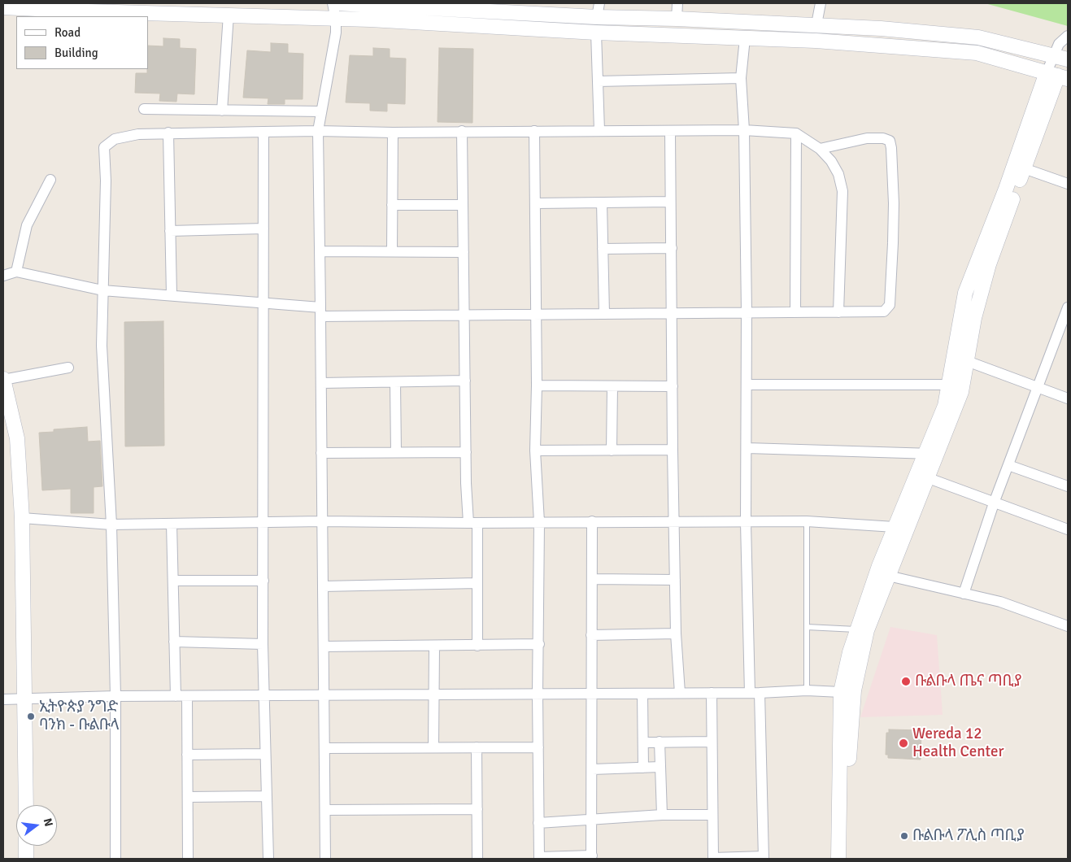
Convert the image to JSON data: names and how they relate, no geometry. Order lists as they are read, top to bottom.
{
  "places": [
    "ቡልቡላ ጤና ጣቢያ",
    "ኢትዮጵያ ንግድ ባንክ - ቡልቡላ",
    "Wereda 12 Health Center",
    "ቡልቡላ ፖሊስ ጣቢያ"
  ],
  "legend": ["Road", "Building"],
  "north": "right"
}
